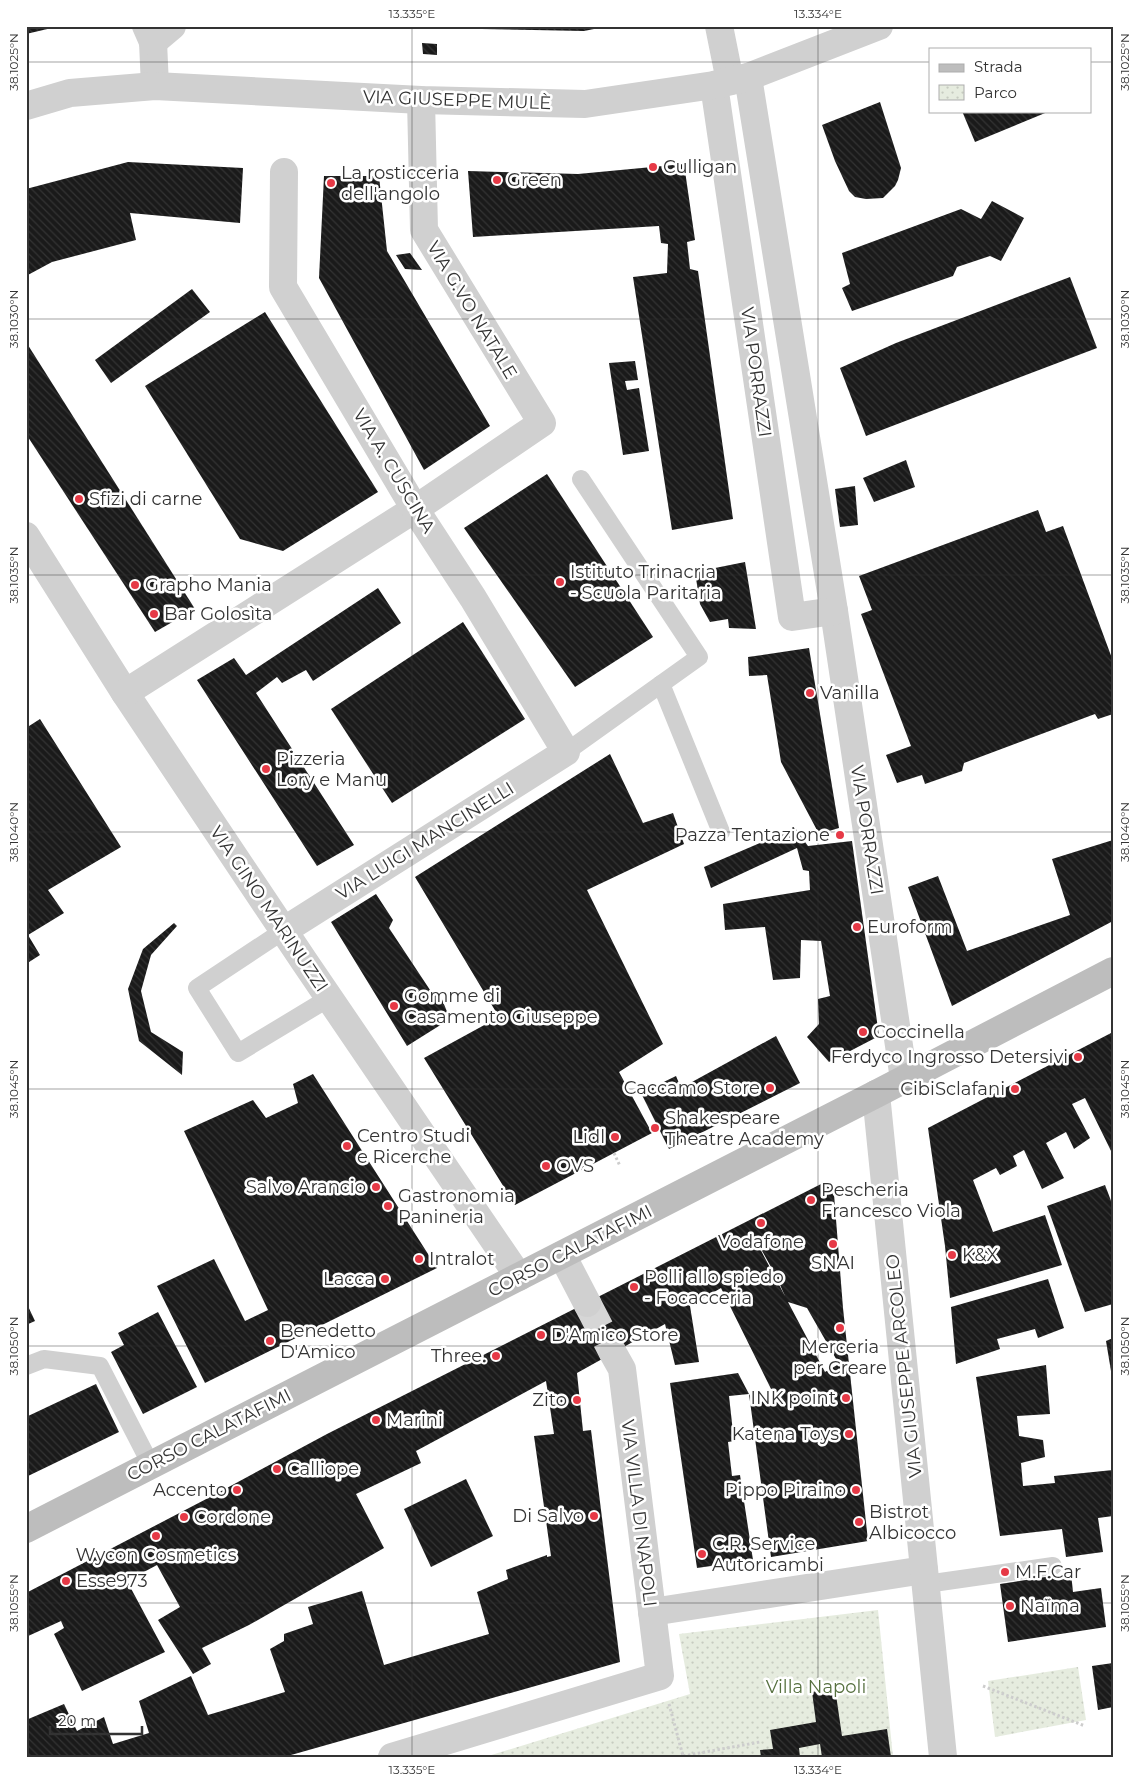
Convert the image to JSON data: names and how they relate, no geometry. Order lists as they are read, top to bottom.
{
  "streets": {
    "main road": ["CORSO CALATAFIMI"],
    "street": [
      "VIA GIUSEPPE MULÈ",
      "VIA G.VO NATALE",
      "VIA PORRAZZI",
      "VIA A. CUSCINA",
      "VIA LUIGI MANCINELLI",
      "VIA GINO MARINUZZI",
      "VIA GIUSEPPE ARCOLEO",
      "VIA VILLA DI NAPOLI"
    ]
  },
  "crossings": [
    ["VIA GIUSEPPE MULÈ", "VIA G.VO NATALE"],
    ["VIA GIUSEPPE MULÈ", "VIA PORRAZZI"],
    ["VIA G.VO NATALE", "VIA A. CUSCINA"],
    ["VIA PORRAZZI", "CORSO CALATAFIMI"],
    ["VIA A. CUSCINA", "VIA LUIGI MANCINELLI"],
    ["VIA LUIGI MANCINELLI", "VIA GINO MARINUZZI"],
    ["VIA GINO MARINUZZI", "CORSO CALATAFIMI"],
    ["CORSO CALATAFIMI", "VIA GIUSEPPE ARCOLEO"]
  ],
  "parks": ["Villa Napoli"],
  "places": [
    "Culligan",
    "Green",
    "La rosticceria dell'angolo",
    "Sfizi di carne",
    "Istituto Trinacria - Scuola Paritaria",
    "Grapho Mania",
    "Bar Golosìta",
    "Vanilla",
    "Pizzeria Lory e Manu",
    "Pazza Tentazione",
    "Euroform",
    "Gomme di Casamento Giuseppe",
    "Coccinella",
    "Ferdyco Ingrosso Detersivi",
    "Caccamo Store",
    "CibiSclafani",
    "Shakespeare Theatre Academy",
    "Lidl",
    "Centro Studi e Ricerche",
    "OVS",
    "Salvo Arancio",
    "Pescheria Francesco Viola",
    "Gastronomia Panineria",
    "Vodafone",
    "SNAI",
    "K&X",
    "Intralot",
    "Lacca",
    "Polli allo spiedo - Focacceria",
    "Merceria per Creare",
    "D'Amico Store",
    "Benedetto D'Amico",
    "Three.",
    "INK point",
    "Zito",
    "Marini",
    "Katena Toys",
    "Calliope",
    "Accento",
    "Pippo Piraino",
    "Di Salvo",
    "Cordone",
    "Bistrot Albicocco",
    "Wycon Cosmetics",
    "C.R. Service Autoricambi",
    "M.F.Car",
    "Esse973",
    "Naïma"
  ],
  "legend": ["Strada", "Parco"],
  "scale_bar": "20 m",
  "coordinates": [
    "13.335°E",
    "13.334°E",
    "38.1025°N",
    "38.1030°N",
    "38.1035°N",
    "38.1040°N",
    "38.1045°N",
    "38.1050°N",
    "38.1055°N"
  ]
}
